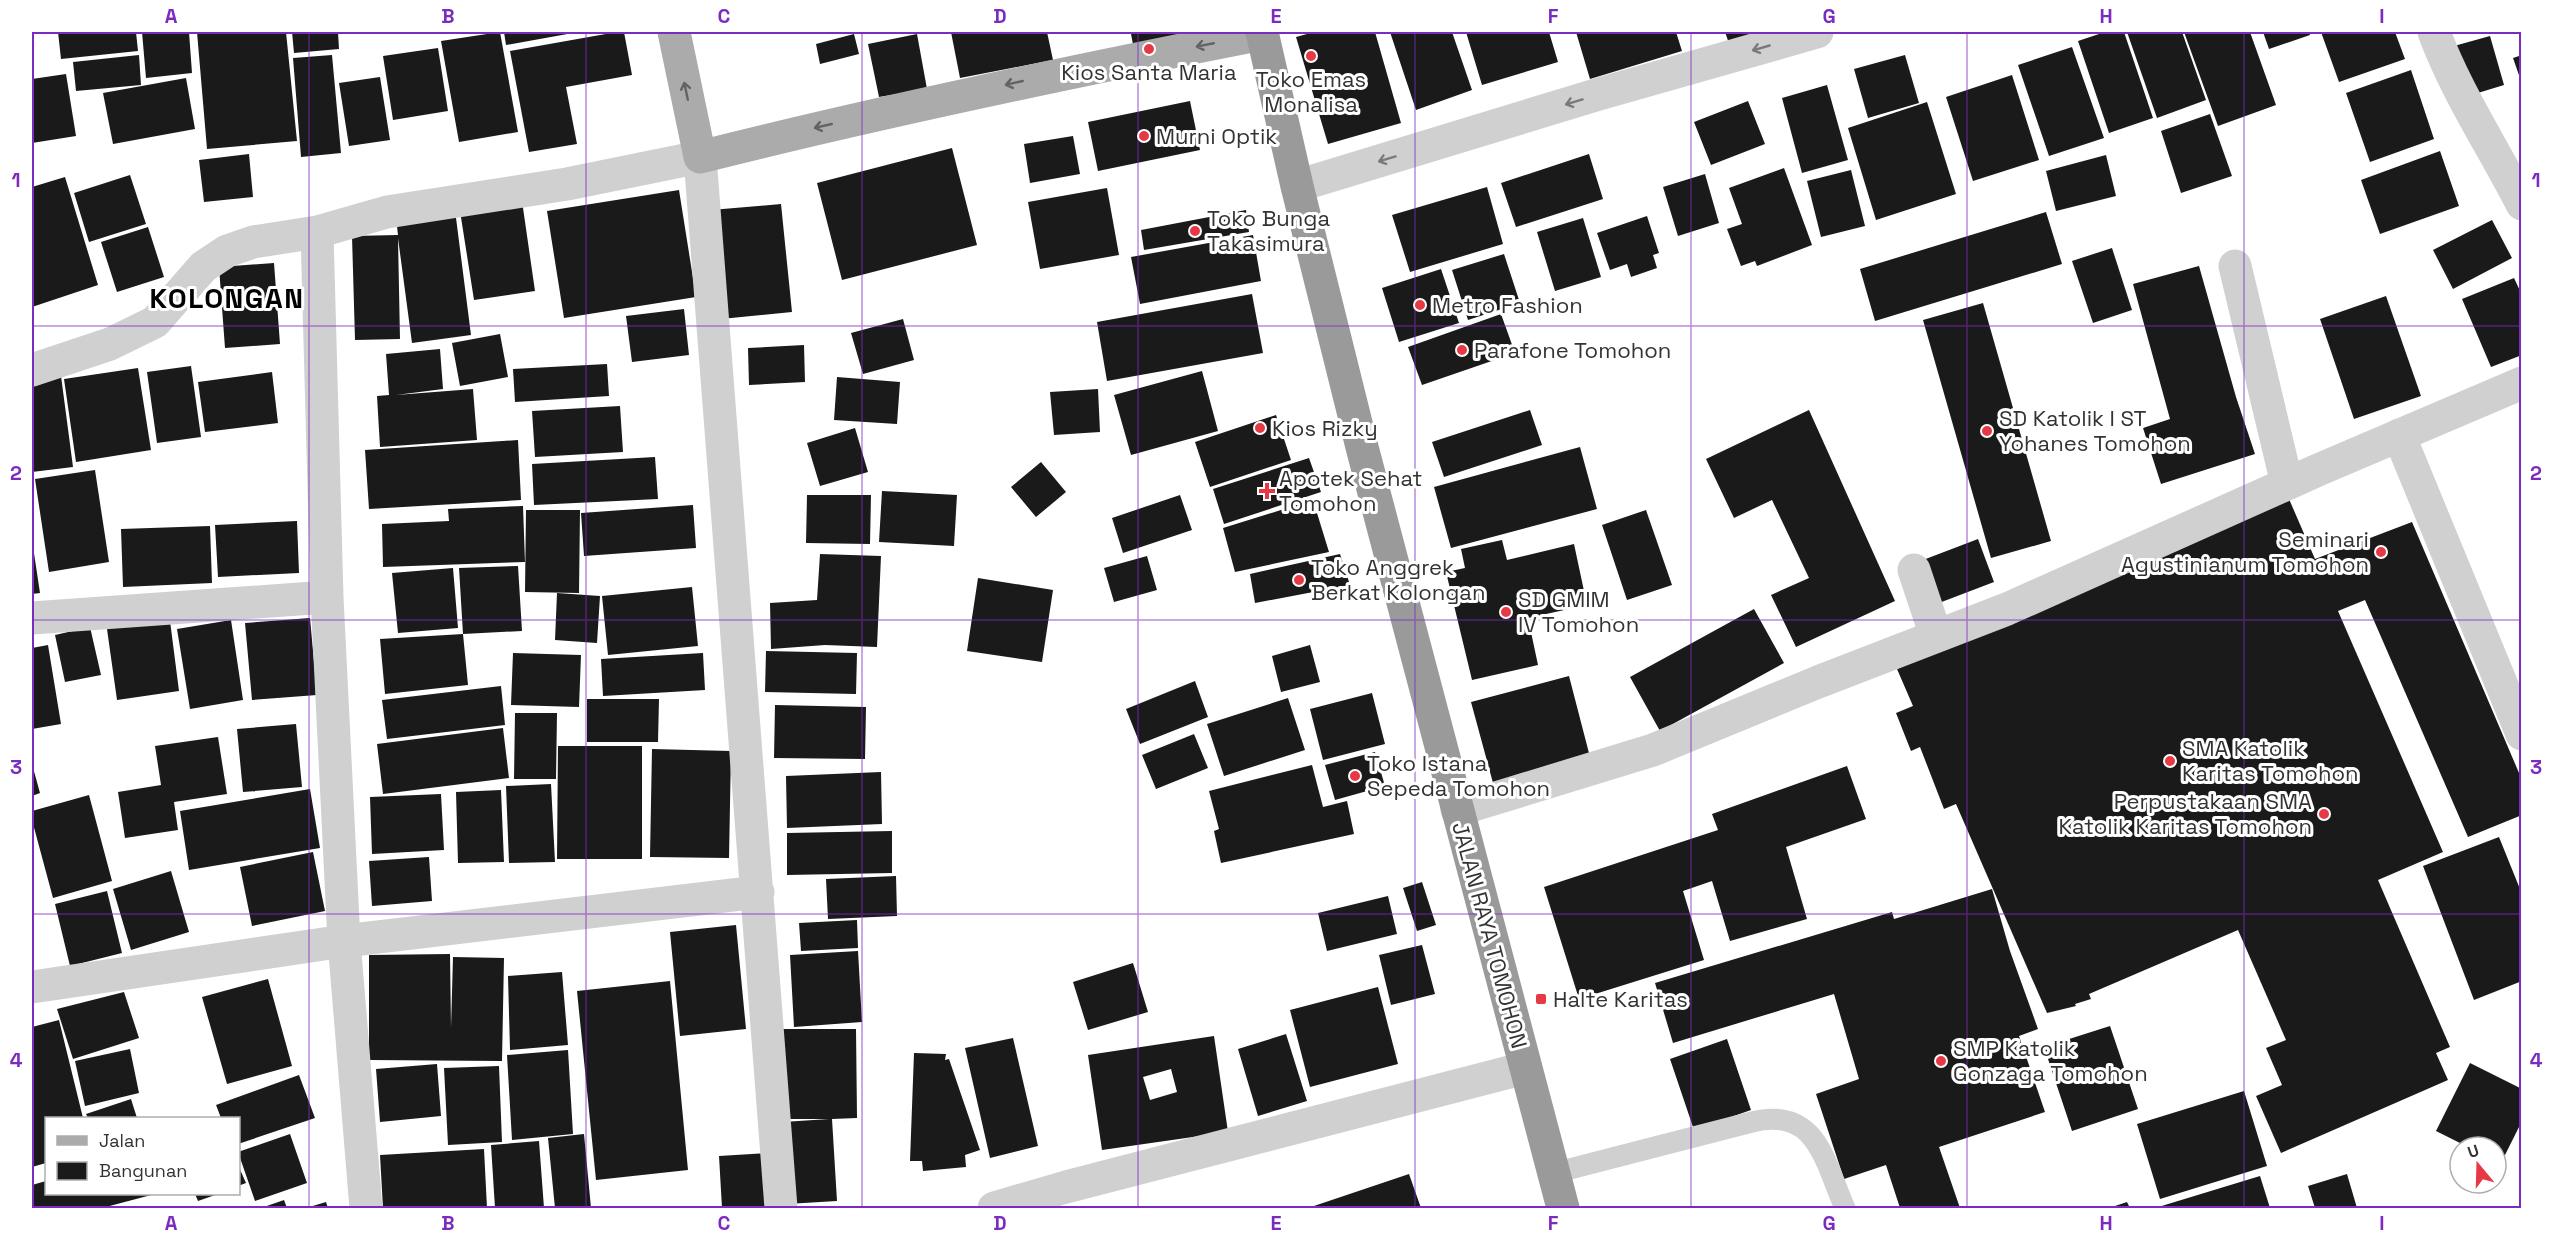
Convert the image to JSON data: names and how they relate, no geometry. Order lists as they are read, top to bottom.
{
  "streets": {
    "highway": ["JALAN RAYA TOMOHON"]
  },
  "districts": ["KOLONGAN"],
  "places": {
    "other": [
      "Kios Santa Maria",
      "Toko Emas Monalisa",
      "Murni Optik",
      "Toko Bunga Takasimura",
      "Metro Fashion",
      "Parafone Tomohon",
      "Kios Rizky",
      "SD Katolik I ST Yohanes Tomohon",
      "Seminari Agustinianum Tomohon",
      "Toko Anggrek Berkat Kolongan",
      "SD GMIM IV Tomohon",
      "SMA Katolik Karitas Tomohon",
      "Toko Istana Sepeda Tomohon",
      "Perpustakaan SMA Katolik Karitas Tomohon",
      "SMP Katolik Gonzaga Tomohon"
    ],
    "health": ["Apotek Sehat Tomohon"],
    "transit": ["Halte Karitas"]
  },
  "legend": ["Jalan", "Bangunan"],
  "north": "top",
  "grid": {
    "columns": [
      "A",
      "B",
      "C",
      "D",
      "E",
      "F",
      "G",
      "H",
      "I"
    ],
    "rows": [
      "1",
      "2",
      "3",
      "4"
    ]
  }
}
